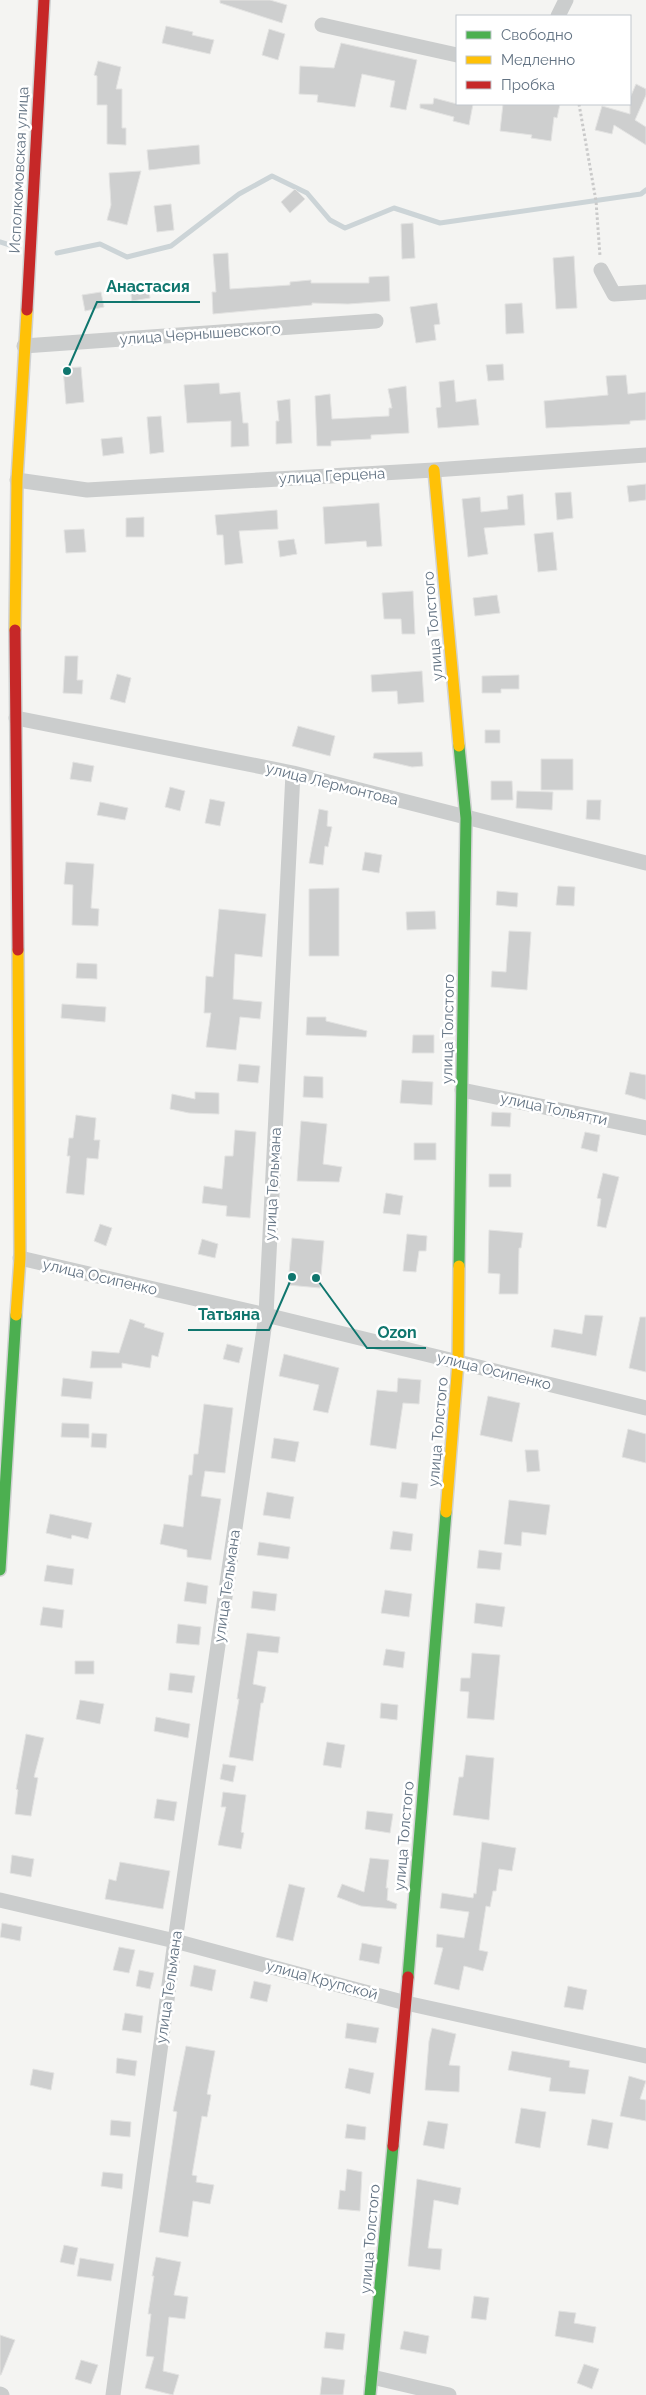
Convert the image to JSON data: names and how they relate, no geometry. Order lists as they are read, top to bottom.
{
  "streets": {
    "street": [
      "Исполкомовская улица",
      "улица Чернышевского",
      "улица Герцена",
      "улица Толстого",
      "улица Лермонтова",
      "улица Тольятти",
      "улица Тельмана",
      "улица Осипенко",
      "улица Крупской"
    ]
  },
  "crossings": [
    ["Исполкомовская улица", "улица Чернышевского"],
    ["Исполкомовская улица", "улица Герцена"],
    ["Исполкомовская улица", "улица Лермонтова"],
    ["Исполкомовская улица", "улица Осипенко"],
    ["улица Герцена", "улица Толстого"],
    ["улица Толстого", "улица Лермонтова"],
    ["улица Толстого", "улица Тольятти"],
    ["улица Толстого", "улица Осипенко"],
    ["улица Толстого", "улица Крупской"],
    ["улица Лермонтова", "улица Тельмана"],
    ["улица Тельмана", "улица Осипенко"],
    ["улица Тельмана", "улица Крупской"]
  ],
  "places": ["Анастасия", "Татьяна", "Ozon"],
  "legend": ["Свободно", "Медленно", "Пробка"]
}
